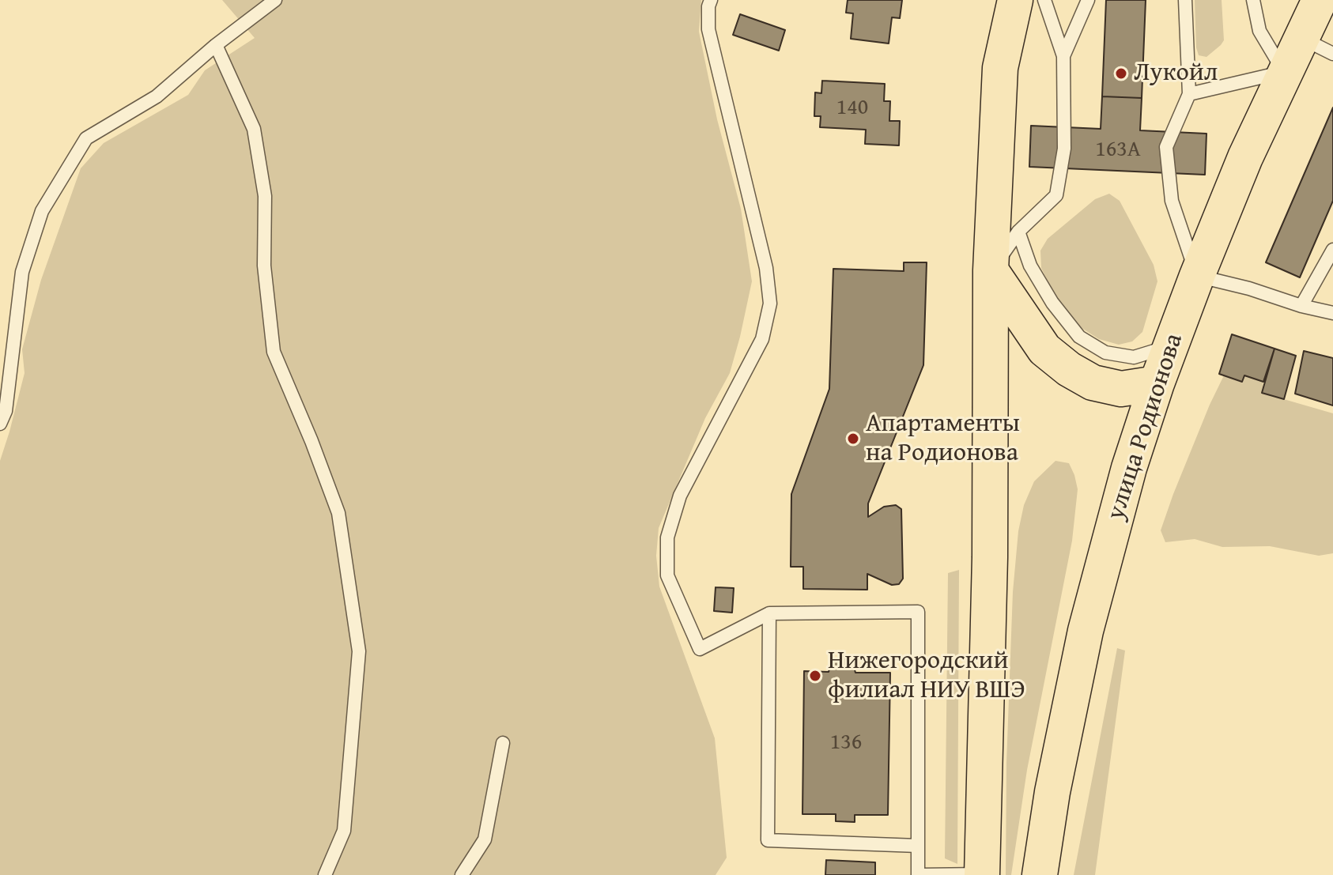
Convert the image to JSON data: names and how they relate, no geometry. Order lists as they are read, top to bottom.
{
  "streets": {
    "main road": ["улица Родионова"]
  },
  "places": ["Лукойл", "Апартаменты на Родионова", "Нижегородский филиал НИУ ВШЭ"],
  "house_numbers": ["140", "163А", "136"]
}
